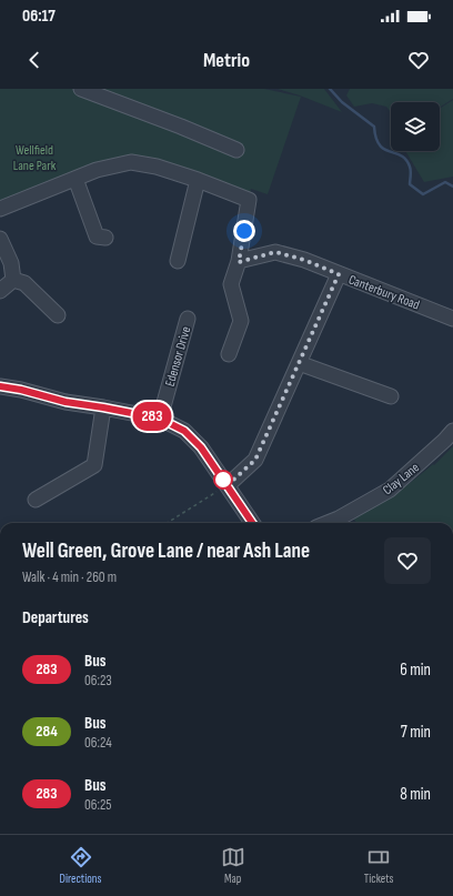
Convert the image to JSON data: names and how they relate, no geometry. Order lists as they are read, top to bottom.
{
  "streets": {
    "street": ["Canterbury Road", "Edensor Drive", "Clay Lane"]
  },
  "parks": ["Wellfield Lane Park"],
  "lines": ["bus line 283"],
  "page": {
    "status": "06:17",
    "header": "Metrio",
    "on_map": "283",
    "heading": [
      ["Well Green, Grove Lane / near Ash Lane", "Walk · 4 min · 260 m"],
      "Departures"
    ],
    "list": [
      {
        "mark": "283",
        "name": "Bus",
        "note": "06:23",
        "value": "6 min"
      },
      {
        "mark": "284",
        "name": "Bus",
        "note": "06:24",
        "value": "7 min"
      },
      {
        "mark": "283",
        "name": "Bus",
        "note": "06:25",
        "value": "8 min"
      }
    ],
    "tabs": ["Directions", "Map", "Tickets"]
  }
}
